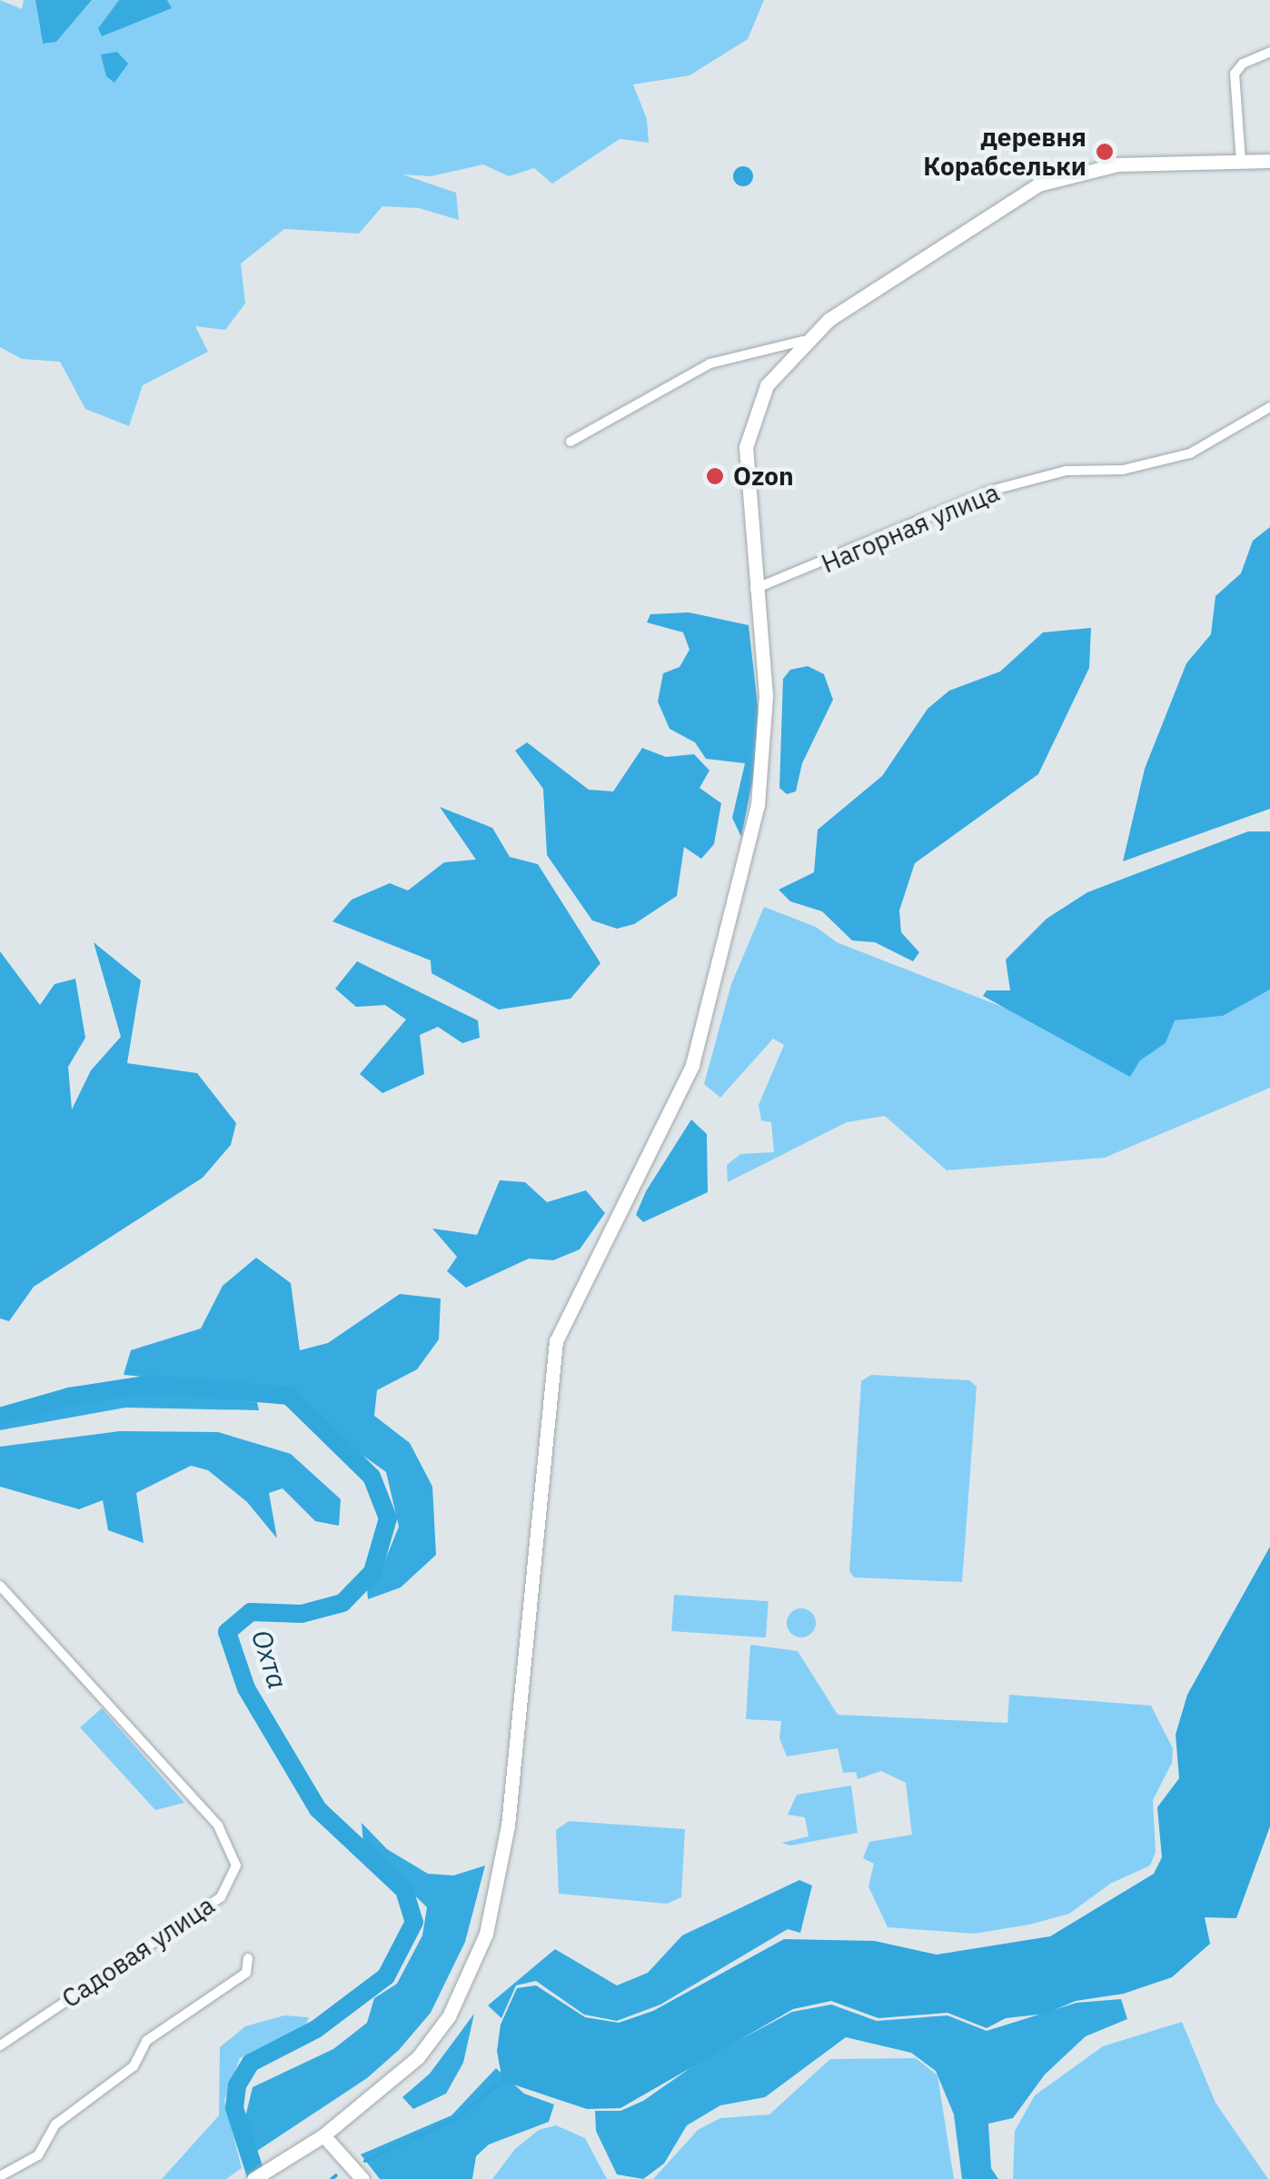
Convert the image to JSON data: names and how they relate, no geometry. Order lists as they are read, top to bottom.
{
  "streets": {
    "street": ["Нагорная улица", "Садовая улица"]
  },
  "water": ["Охта"],
  "places": ["деревня Корабсельки", "Ozon"]
}
